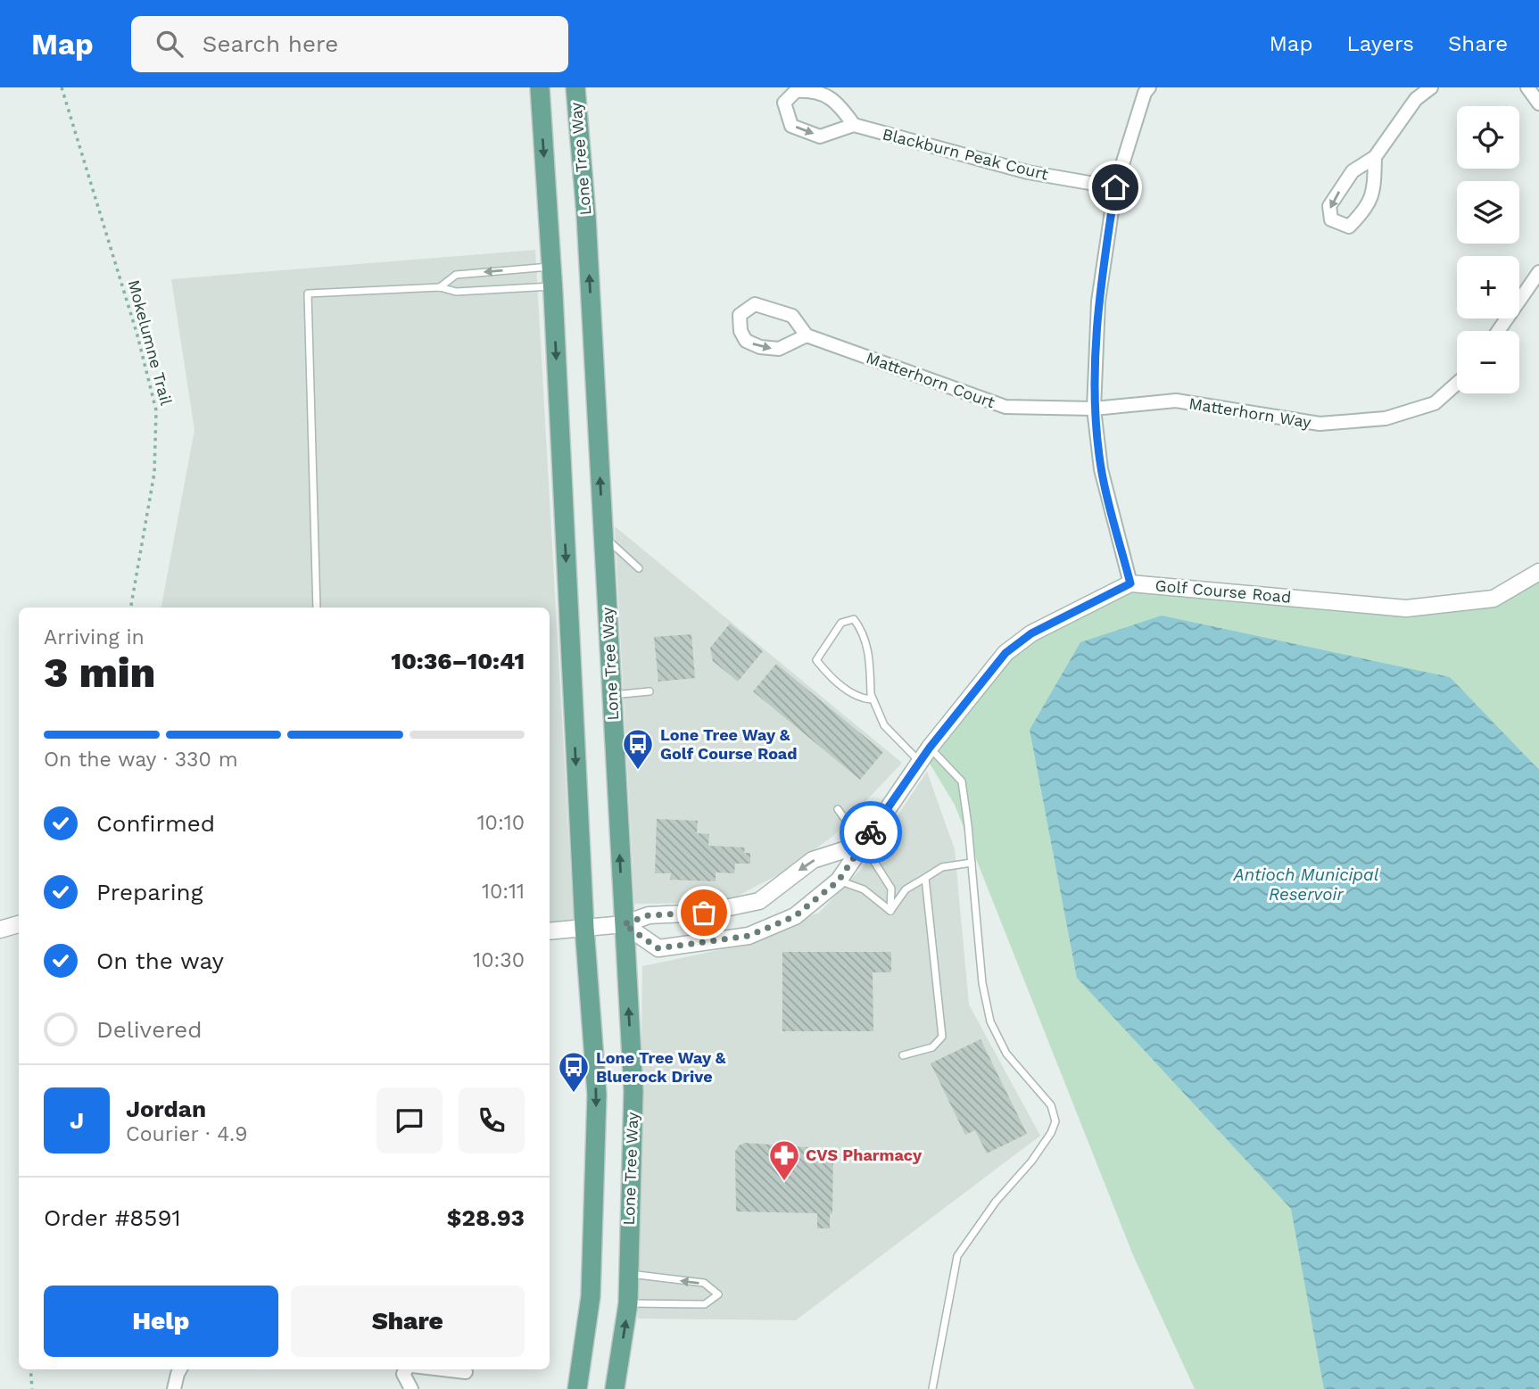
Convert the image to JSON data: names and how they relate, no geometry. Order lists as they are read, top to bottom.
{
  "streets": {
    "main road": ["Lone Tree Way"],
    "street": [
      "Blackburn Peak Court",
      "Matterhorn Court",
      "Matterhorn Way",
      "Golf Course Road"
    ],
    "path": ["Mokelumne Trail"]
  },
  "crossings": [
    ["Matterhorn Court", "Matterhorn Way"]
  ],
  "water": ["Antioch Municipal Reservoir"],
  "places": {
    "bus stop": ["Lone Tree Way & Golf Course Road", "Lone Tree Way & Bluerock Drive"],
    "pharmacy": ["CVS Pharmacy"]
  },
  "page": {
    "header": "Map",
    "search": "Search here",
    "nav": ["Map", "Layers", "Share"],
    "map_buttons": ["+", "−"],
    "heading": ["3 min", "Arriving in", "10:36–10:41"],
    "panel": [
      "Jordan",
      "Courier · 4.9",
      "Order #8591",
      "$28.93"
    ],
    "bar": "On the way · 330 m",
    "list": [
      ["Confirmed", "10:10"],
      ["Preparing", "10:11"],
      ["On the way", "10:30"],
      "Delivered"
    ],
    "round": "J",
    "buttons": ["Help", "Share"]
  }
}
